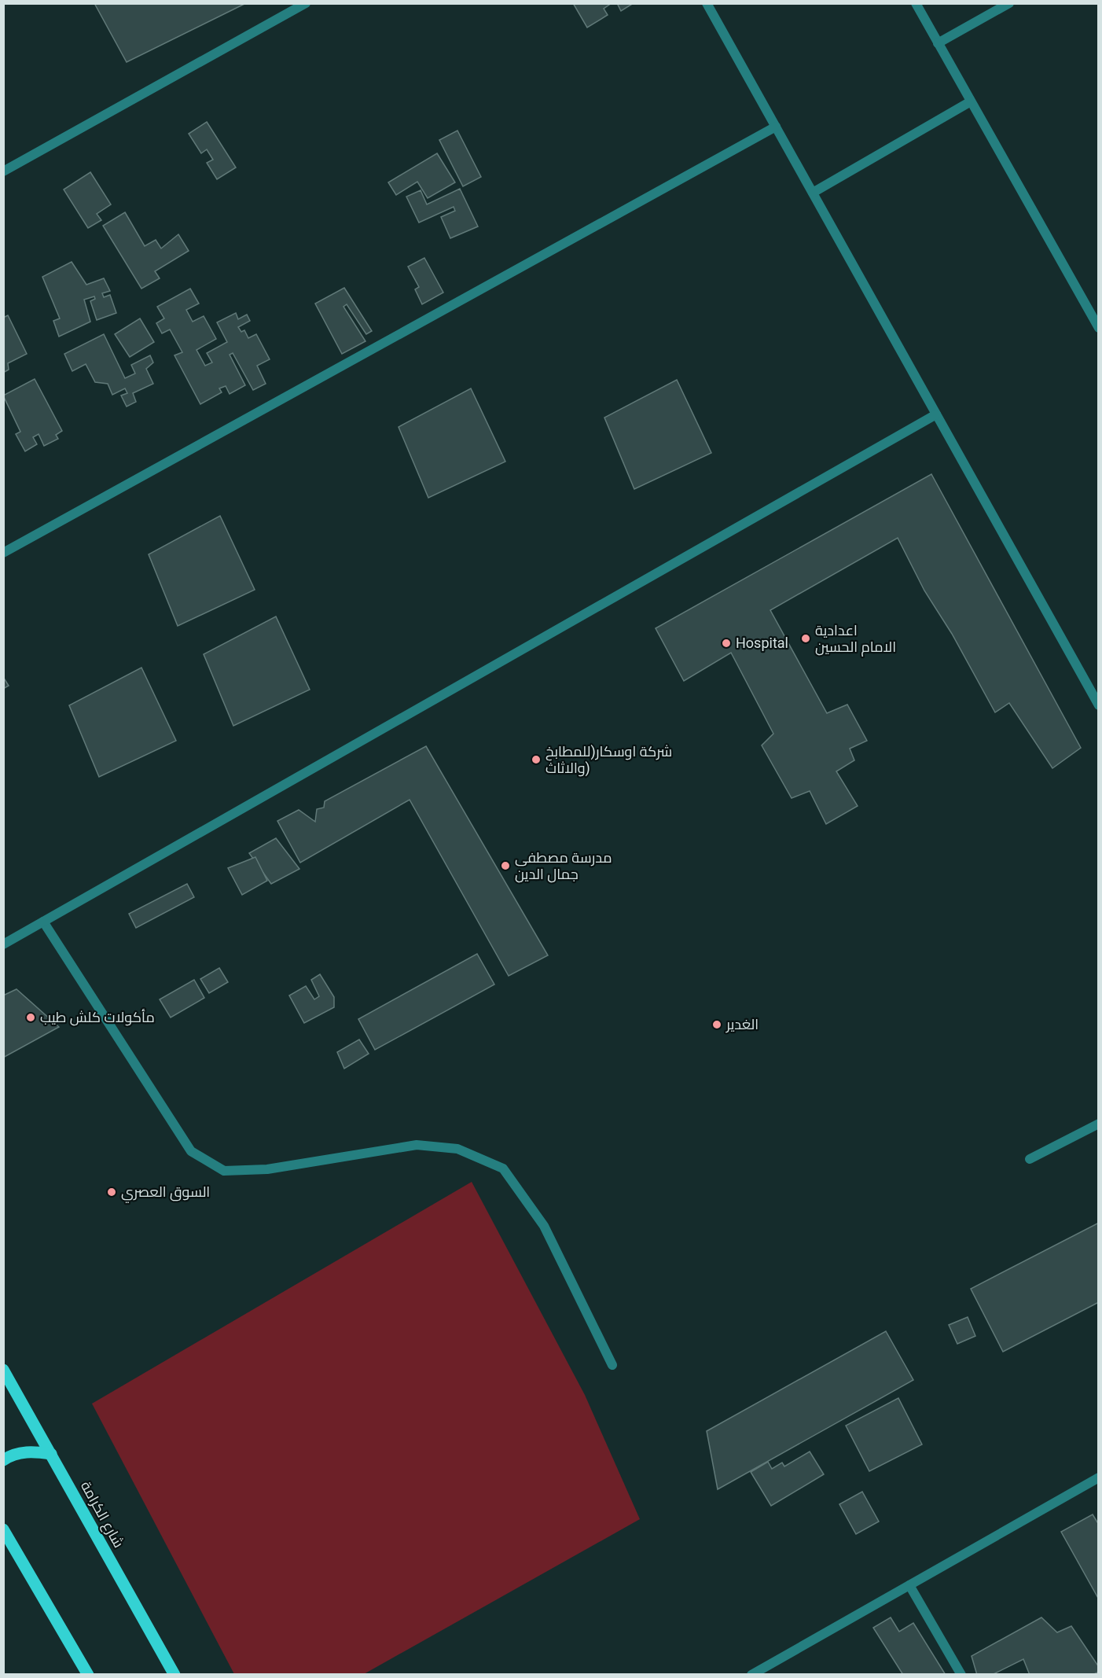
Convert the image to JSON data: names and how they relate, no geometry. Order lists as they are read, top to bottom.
{
  "streets": {
    "main road": ["شارع الكرامة"]
  },
  "places": [
    "اعدادية الامام الحسين",
    "Hospital",
    "شركة اوسكار(للمطابخ والاثاث)",
    "مدرسة مصطفى جمال الدين",
    "مأكولات كلش طيب",
    "الغدير",
    "السوق العصري"
  ]
}
